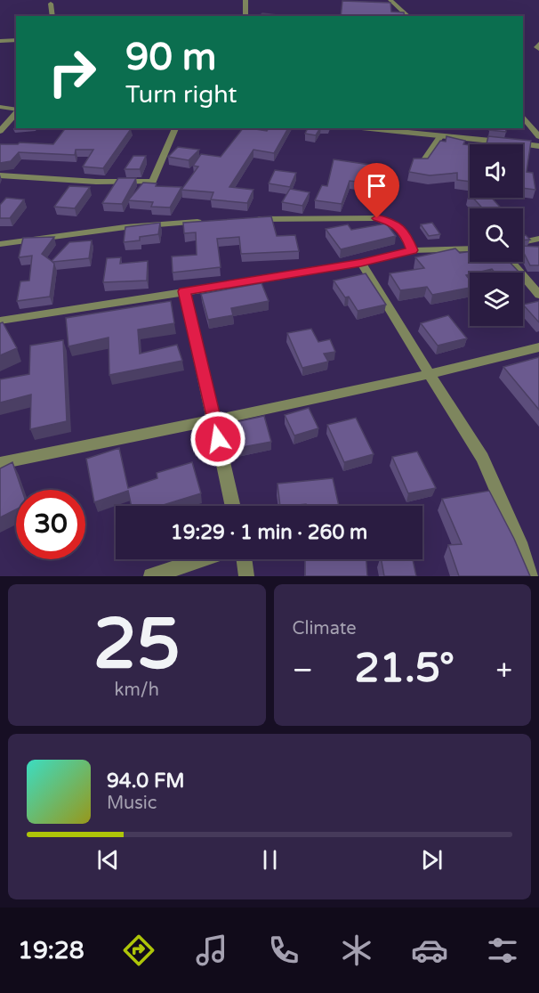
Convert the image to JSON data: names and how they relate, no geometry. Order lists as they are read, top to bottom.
{
  "page": {
    "turn": ["90 m", "Turn right"],
    "limit": "30",
    "trip": "19:29 · 1 min · 260 m",
    "tile": [
      ["25", "km/h"],
      "Climate"
    ],
    "heat": ["−", "21.5°", "+"],
    "song": ["94.0 FM", "Music"],
    "tabs": "19:28"
  }
}
